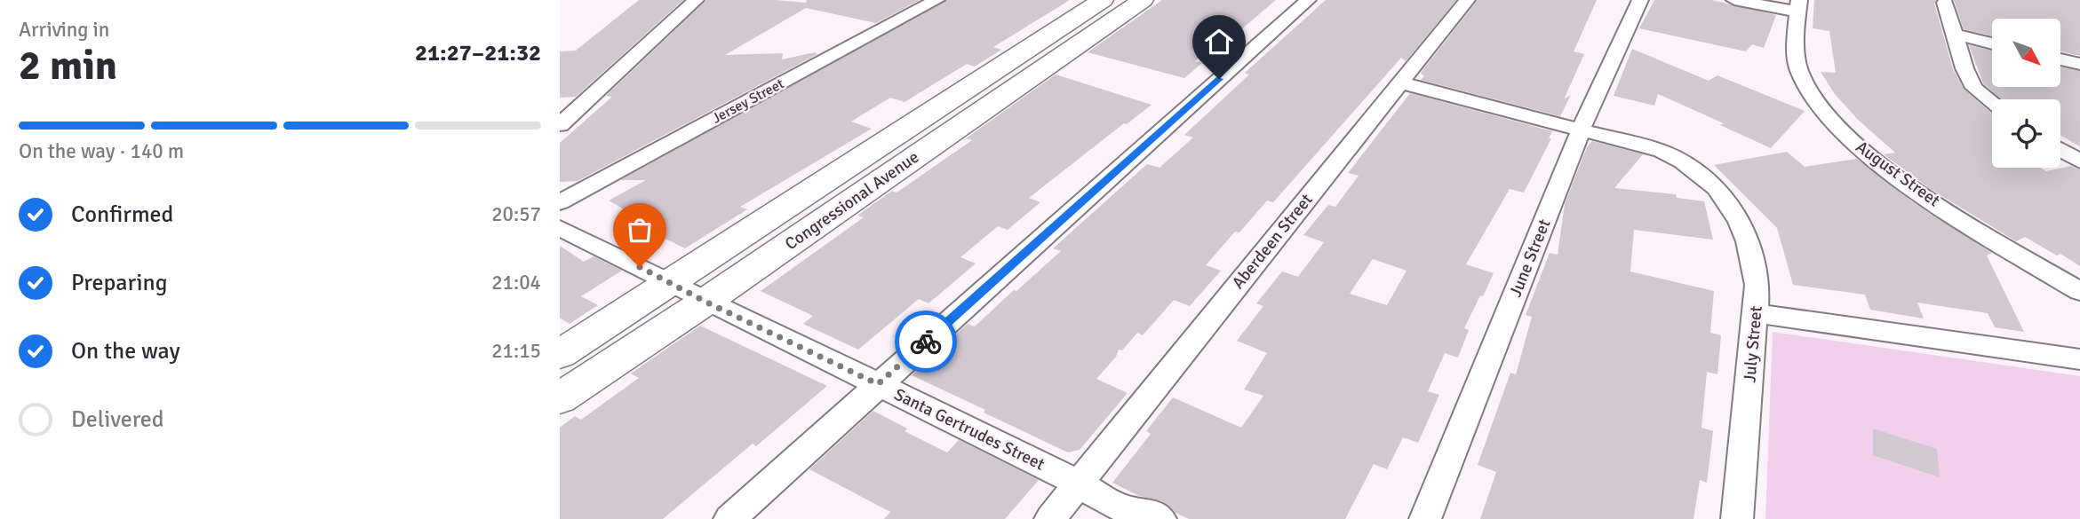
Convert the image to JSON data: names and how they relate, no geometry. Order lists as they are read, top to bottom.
{
  "streets": {
    "main road": ["Congressional Avenue"],
    "street": [
      "Jersey Street",
      "August Street",
      "Aberdeen Street",
      "June Street",
      "July Street",
      "Santa Gertrudes Street"
    ]
  },
  "crossings": [
    ["Congressional Avenue", "Santa Gertrudes Street"],
    ["Aberdeen Street", "Santa Gertrudes Street"]
  ],
  "north": "bottom right",
  "page": {
    "heading": ["2 min", "Arriving in", "21:27–21:32"],
    "bar": "On the way · 140 m",
    "list": [
      ["Confirmed", "20:57"],
      ["Preparing", "21:04"],
      ["On the way", "21:15"],
      "Delivered"
    ]
  }
}
